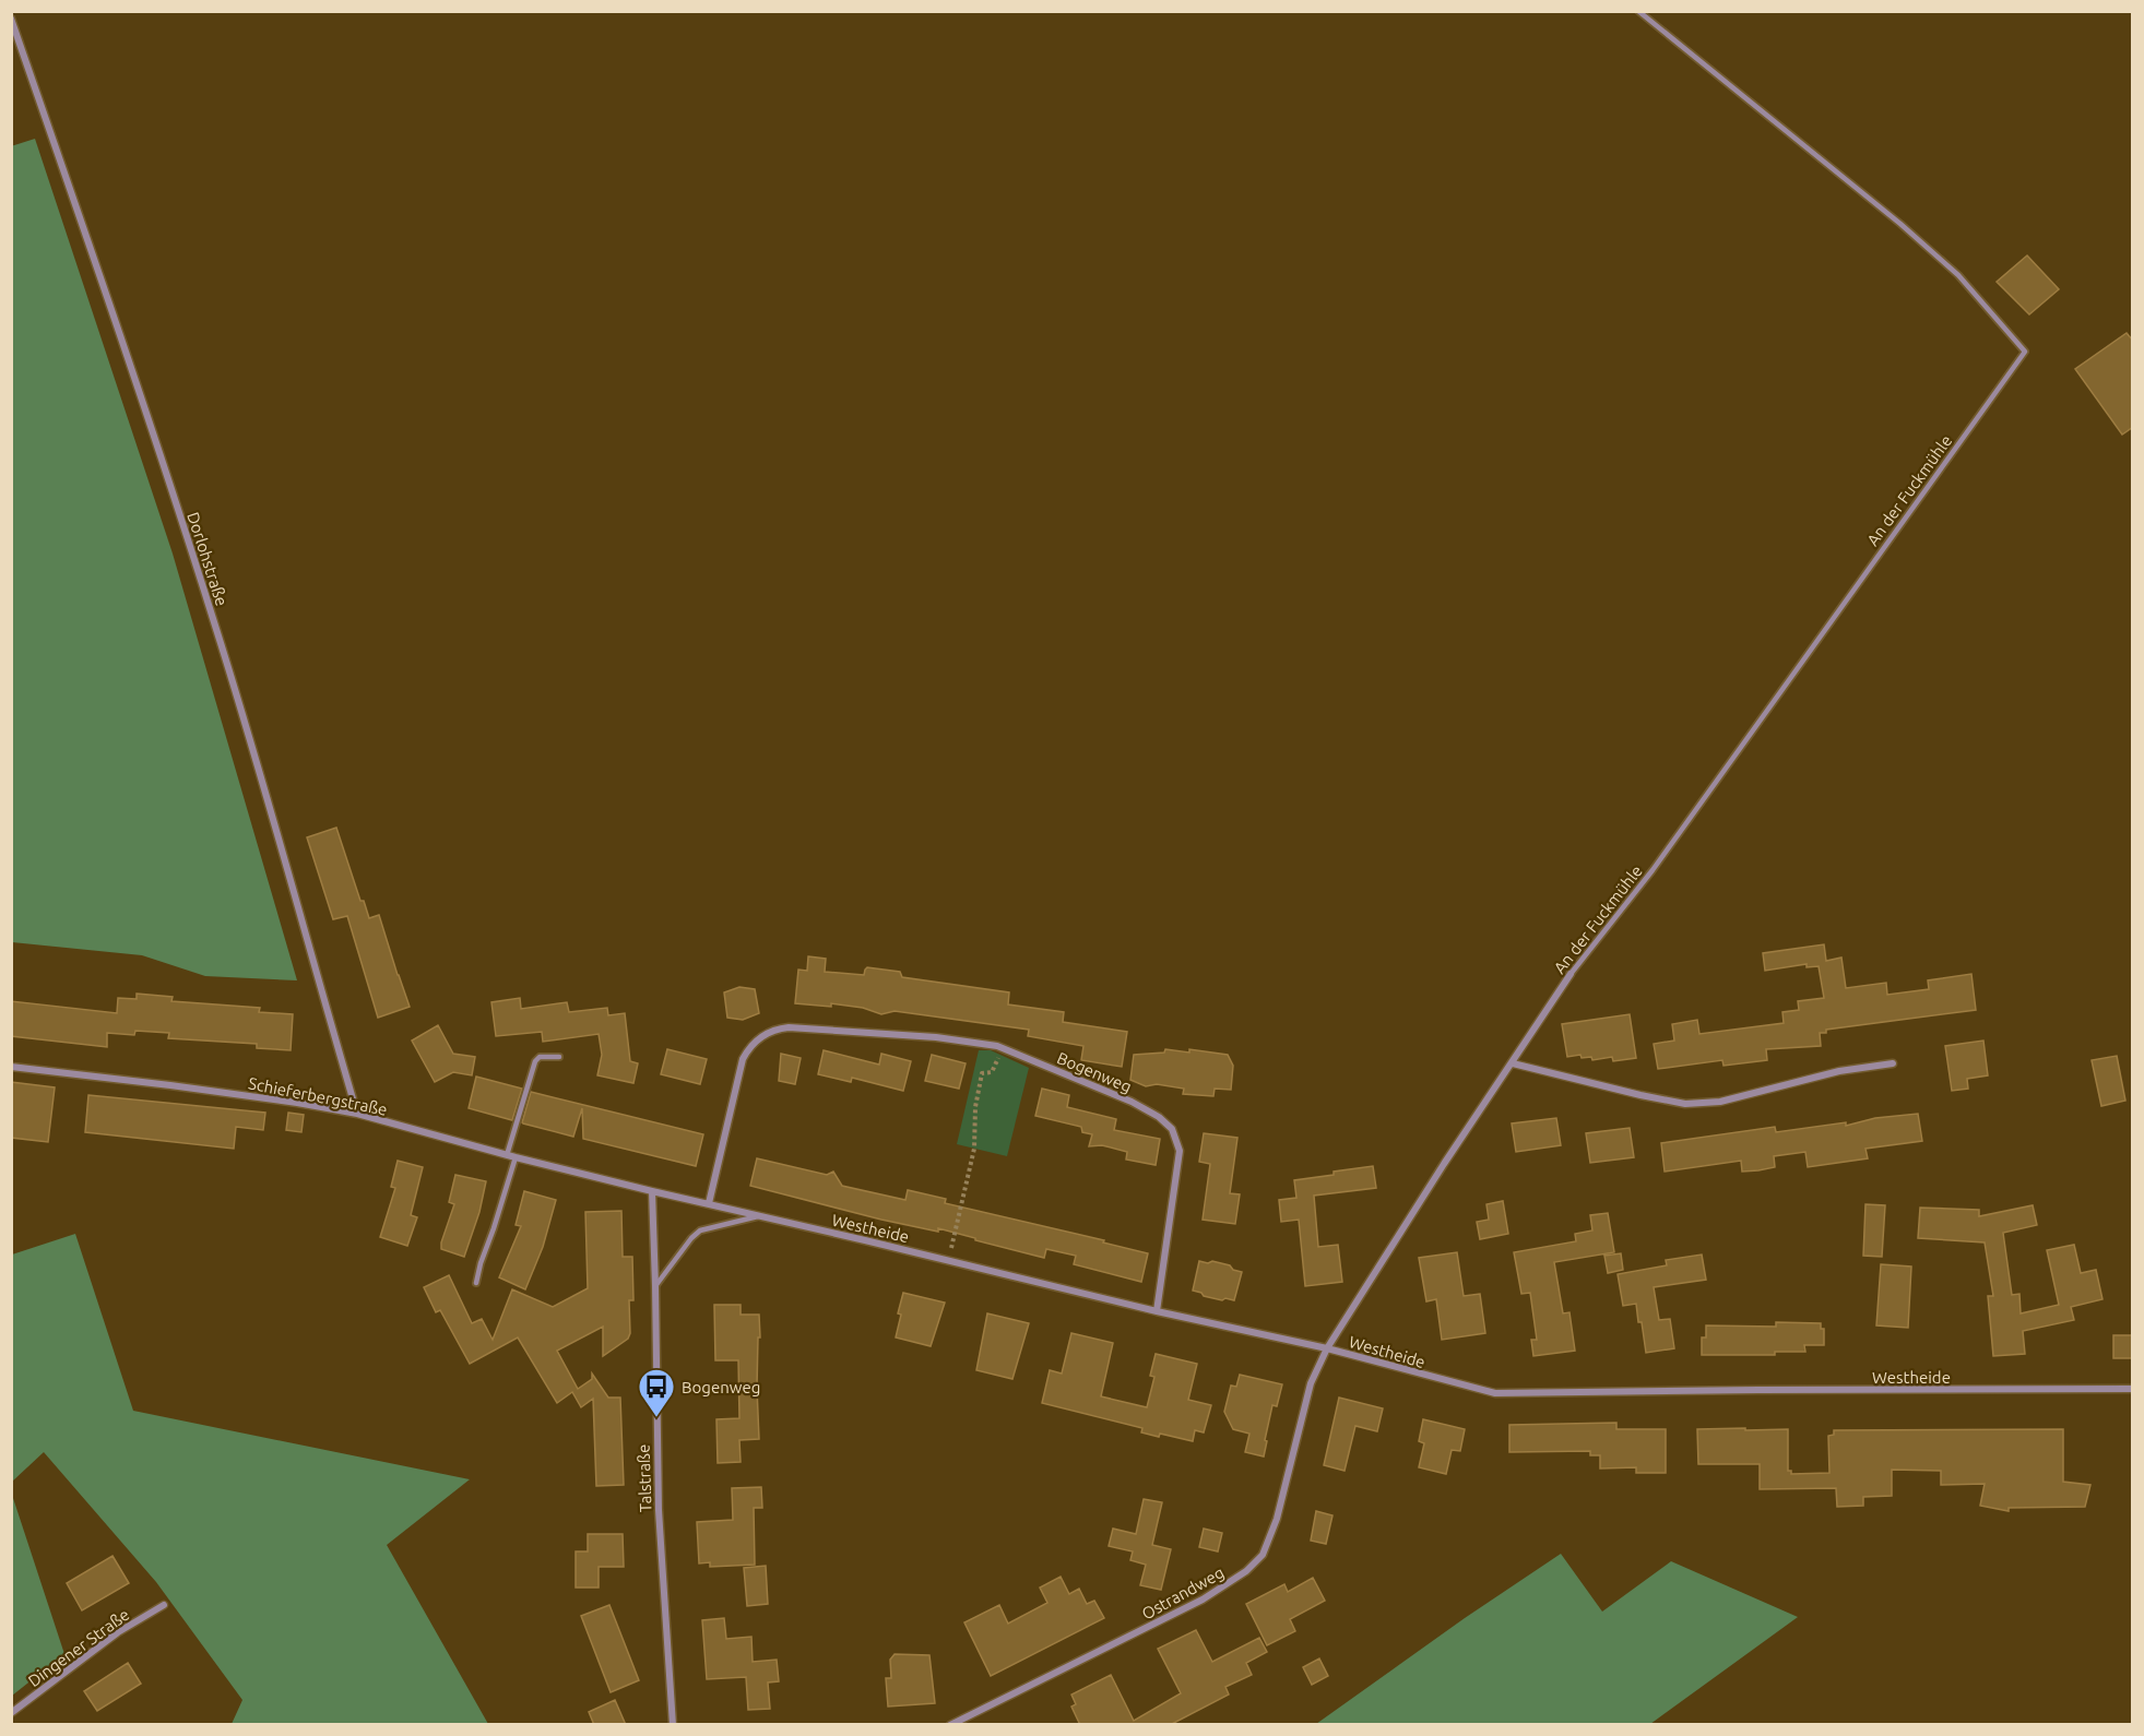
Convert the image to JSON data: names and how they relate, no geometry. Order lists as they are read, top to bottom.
{
  "streets": {
    "street": [
      "An der Fuckmühle",
      "Dorlohstraße",
      "Bogenweg",
      "Schieferbergstraße",
      "Westheide",
      "Talstraße",
      "Ostrandweg",
      "Dingener Straße"
    ]
  },
  "crossings": [
    ["An der Fuckmühle", "Westheide"],
    ["An der Fuckmühle", "Ostrandweg"],
    ["Dorlohstraße", "Schieferbergstraße"],
    ["Bogenweg", "Westheide"],
    ["Schieferbergstraße", "Westheide"],
    ["Schieferbergstraße", "Talstraße"],
    ["Westheide", "Talstraße"],
    ["Westheide", "Ostrandweg"]
  ],
  "places": {
    "bus stop": ["Bogenweg"]
  }
}
